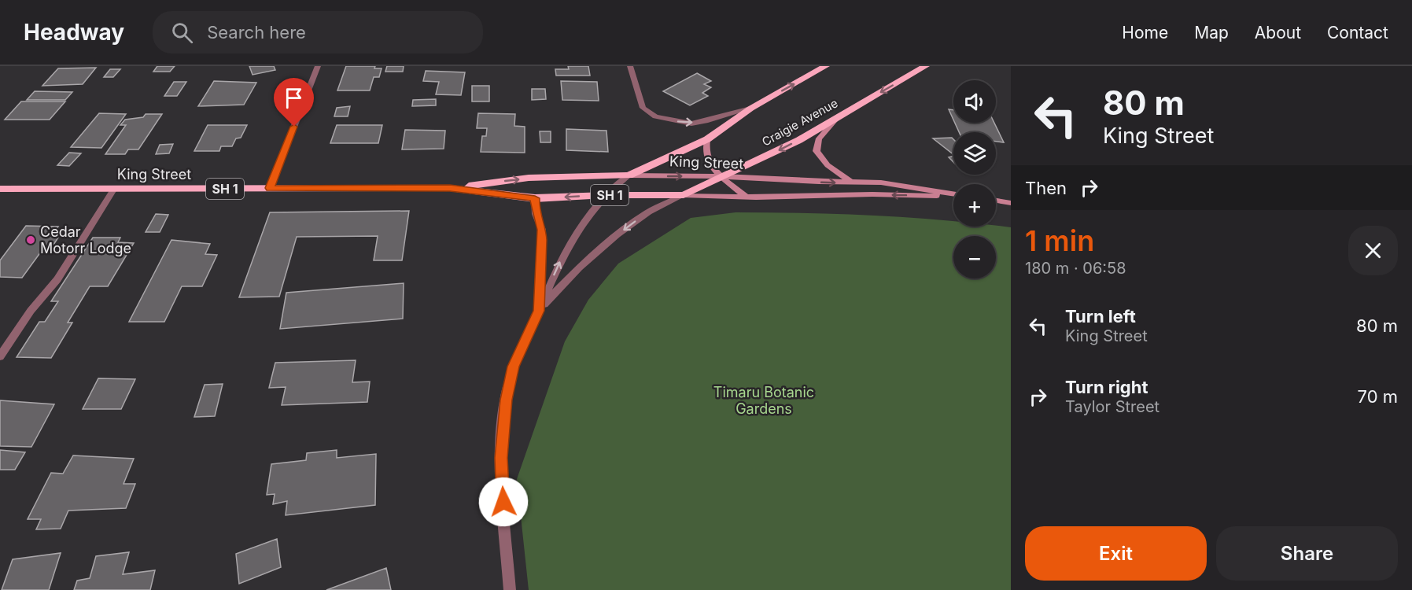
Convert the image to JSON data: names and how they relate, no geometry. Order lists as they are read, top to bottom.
{
  "streets": {
    "highway": ["Craigie Avenue", "King Street", "SH 1"]
  },
  "crossings": [
    ["Craigie Avenue", "King Street"],
    ["King Street", "SH 1"]
  ],
  "parks": ["Timaru Botanic Gardens"],
  "places": ["Cedar Motorr Lodge"],
  "page": {
    "header": "Headway",
    "search": "Search here",
    "nav": [
      "Home",
      "Map",
      "About",
      "Contact"
    ],
    "turn": ["80 m", "King Street"],
    "map_buttons": ["+", "−"],
    "then": "Then",
    "heading": ["1 min", "180 m · 06:58"],
    "list": [
      {
        "name": "Turn left",
        "note": "King Street",
        "value": "80 m"
      },
      {
        "name": "Turn right",
        "note": "Taylor Street",
        "value": "70 m"
      }
    ],
    "buttons": ["Exit", "Share"]
  }
}
